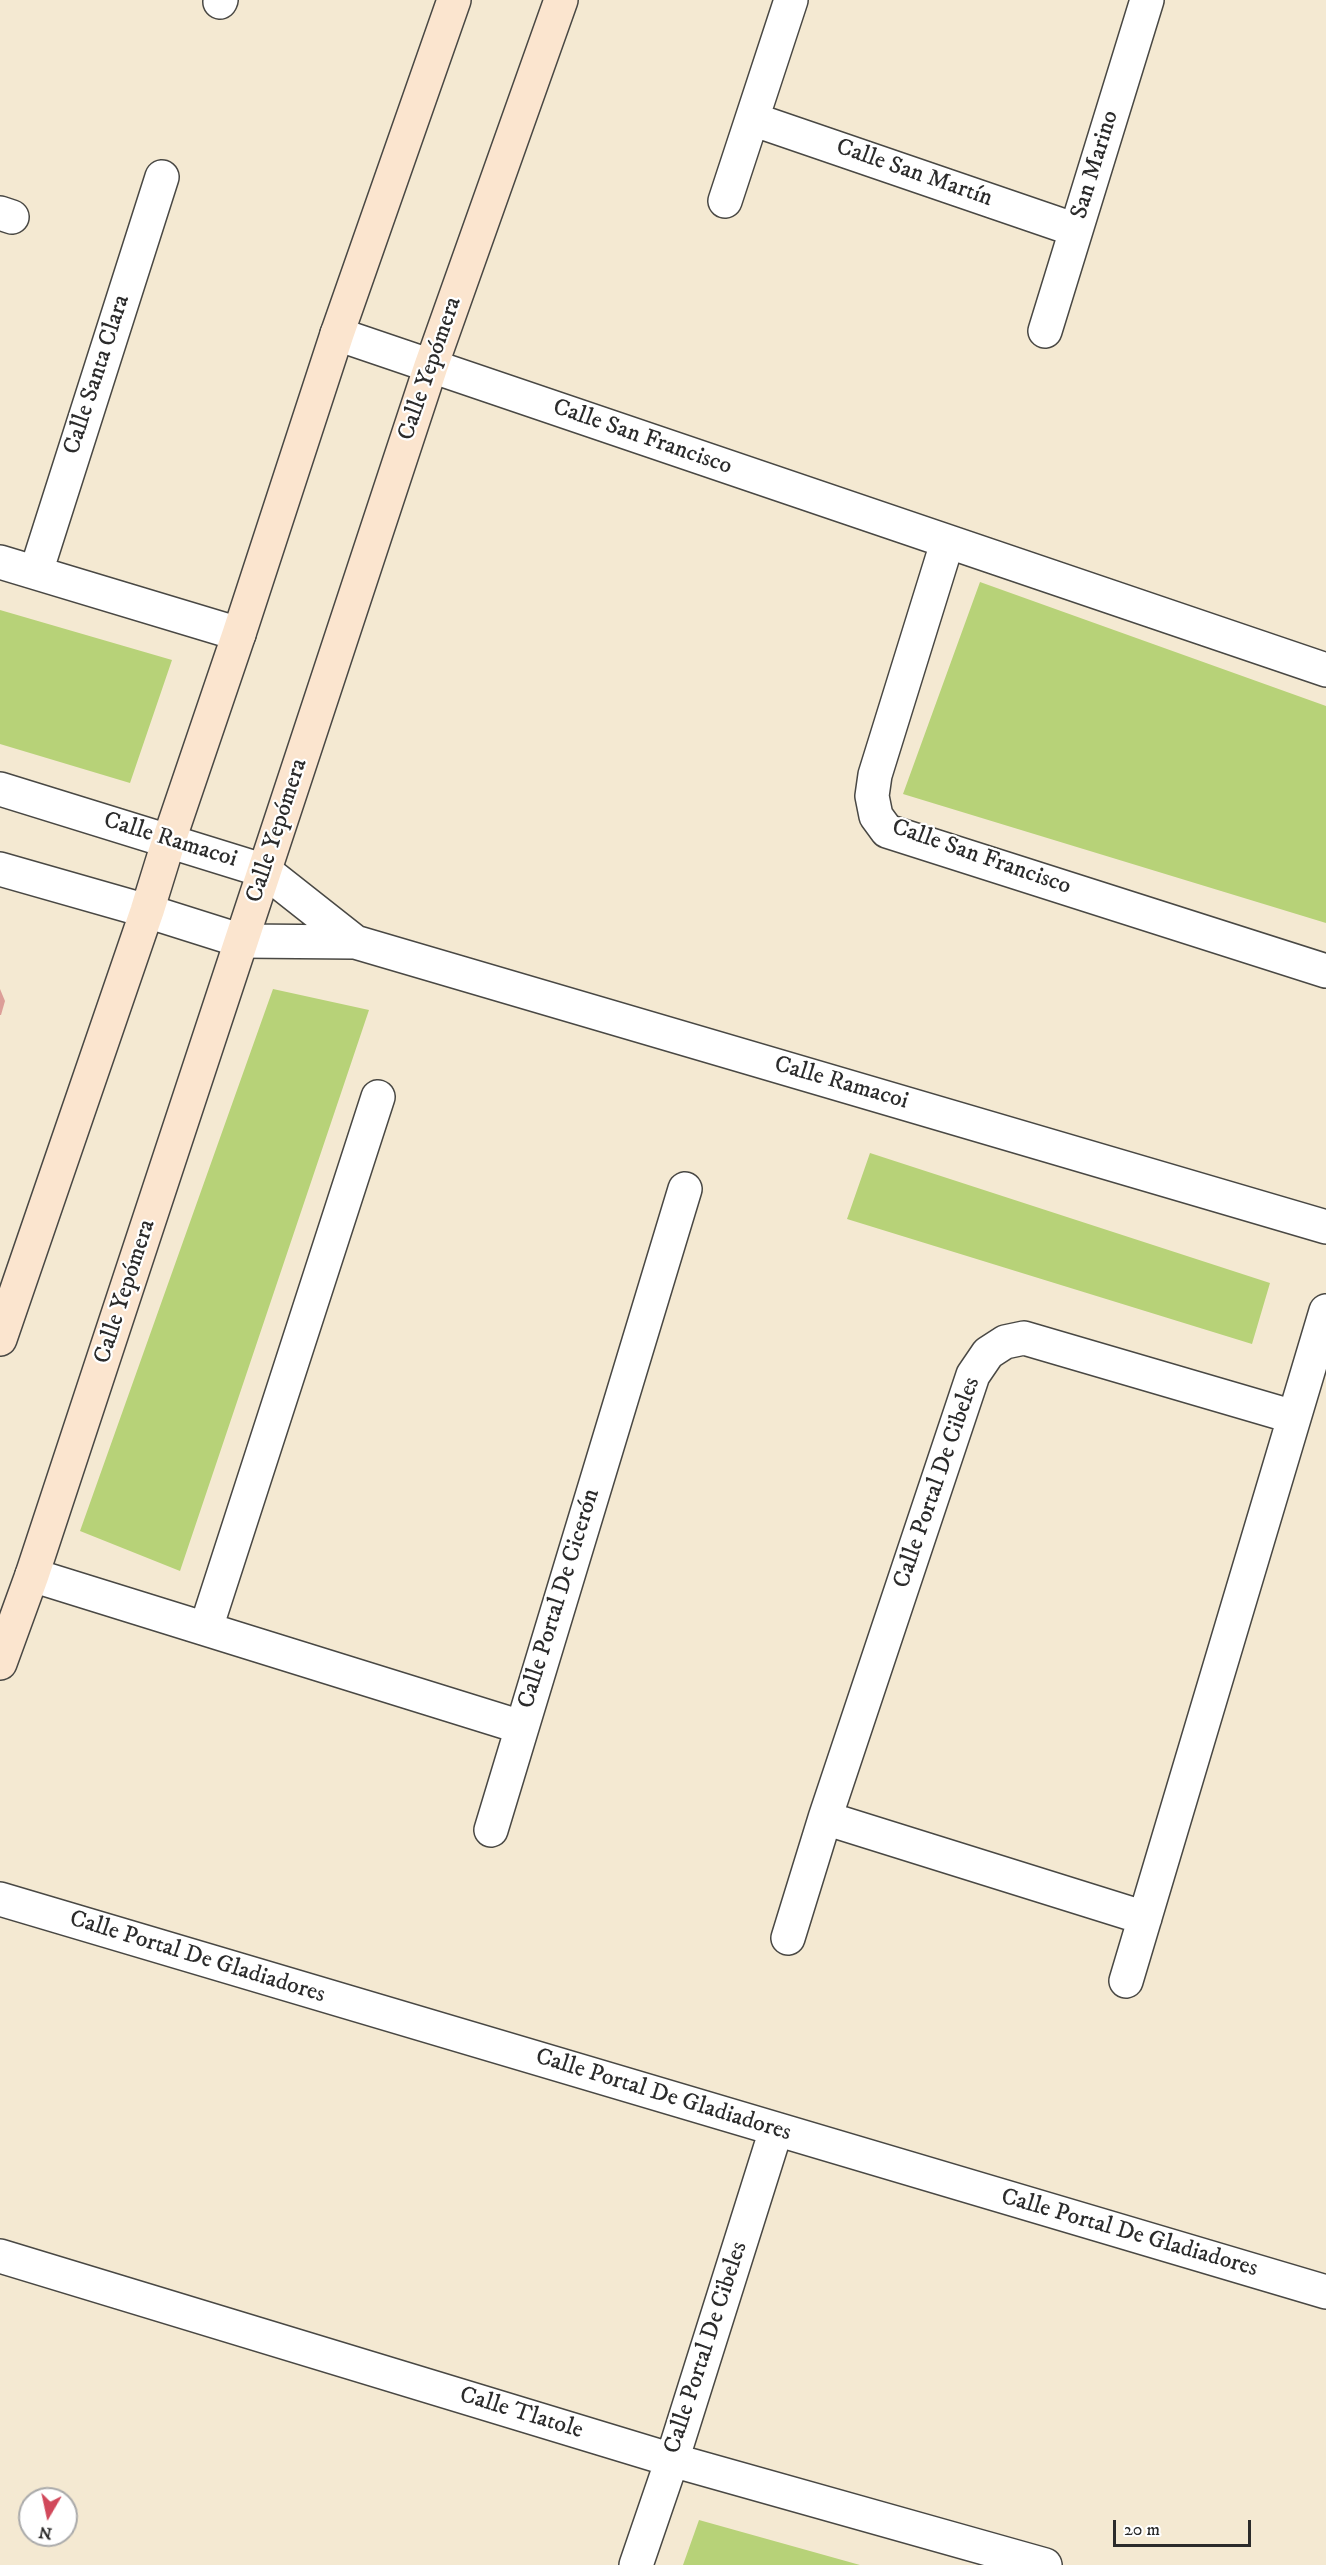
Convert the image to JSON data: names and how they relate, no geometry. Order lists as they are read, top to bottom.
{
  "streets": {
    "main road": ["Calle Yepómera"],
    "street": [
      "San Marino",
      "Calle San Martín",
      "Calle Santa Clara",
      "Calle San Francisco",
      "Calle Ramacoi",
      "Calle Portal De Cibeles",
      "Calle Portal De Cicerón",
      "Calle Portal De Gladiadores",
      "Calle Tlatole"
    ]
  },
  "crossings": [
    ["San Marino", "Calle San Martín"],
    ["Calle Yepómera", "Calle San Francisco"],
    ["Calle Yepómera", "Calle Ramacoi"],
    ["Calle Yepómera", "Calle Portal De Cicerón"],
    ["Calle Portal De Cibeles", "Calle Portal De Gladiadores"],
    ["Calle Portal De Cibeles", "Calle Tlatole"]
  ],
  "scale_bar": "20 m",
  "north": "bottom"
}
